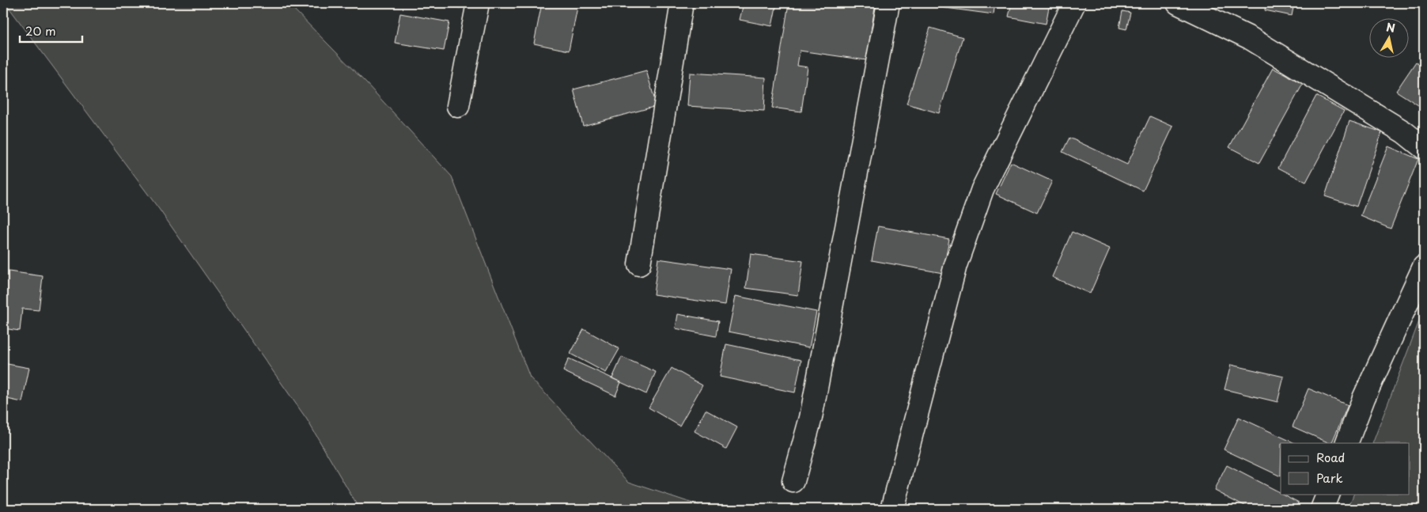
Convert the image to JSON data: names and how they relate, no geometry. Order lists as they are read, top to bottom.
{
  "legend": ["Road", "Park"],
  "scale_bar": "20 m",
  "north": "top"
}
